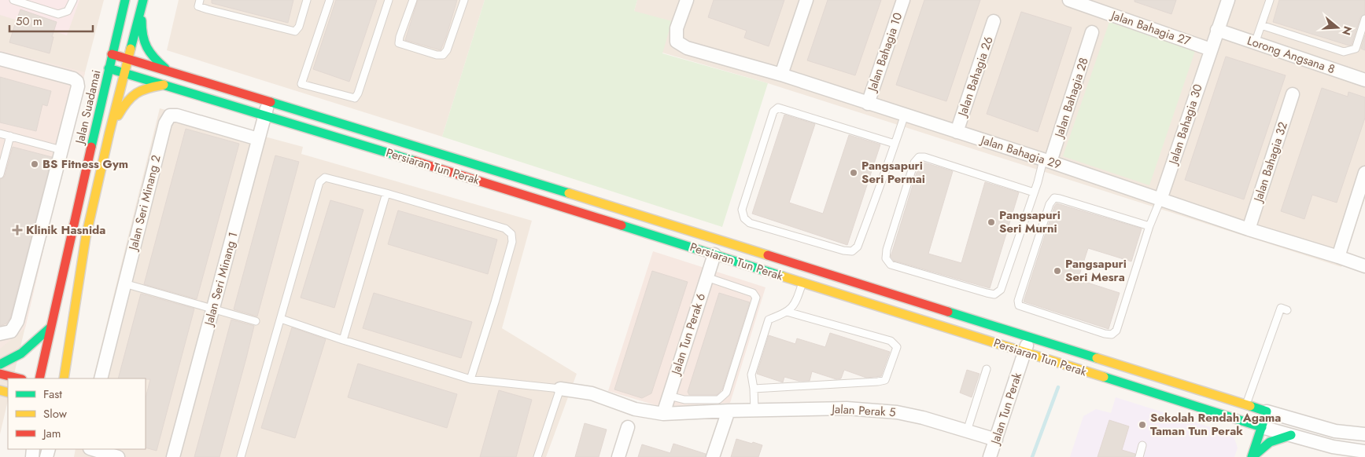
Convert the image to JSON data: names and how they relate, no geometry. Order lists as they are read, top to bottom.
{
  "streets": {
    "street": [
      "Jalan Bahagia 27",
      "Jalan Bahagia 10",
      "Lorong Angsana 8",
      "Jalan Bahagia 26",
      "Jalan Bahagia 28",
      "Jalan Suadamai",
      "Jalan Bahagia 30",
      "Jalan Bahagia 29",
      "Jalan Bahagia 32",
      "Persiaran Tun Perak",
      "Jalan Seri Minang 2",
      "Jalan Seri Minang 1",
      "Jalan Tun Perak 6",
      "Jalan Tun Perak",
      "Jalan Perak 5"
    ]
  },
  "crossings": [
    ["Jalan Bahagia 27", "Jalan Bahagia 30"],
    ["Jalan Bahagia 10", "Jalan Bahagia 29"],
    ["Lorong Angsana 8", "Jalan Bahagia 30"],
    ["Jalan Bahagia 26", "Jalan Bahagia 29"],
    ["Jalan Bahagia 28", "Jalan Bahagia 29"],
    ["Jalan Suadamai", "Persiaran Tun Perak"],
    ["Jalan Bahagia 30", "Jalan Bahagia 29"],
    ["Jalan Bahagia 29", "Jalan Bahagia 32"],
    ["Persiaran Tun Perak", "Jalan Seri Minang 1"],
    ["Persiaran Tun Perak", "Jalan Tun Perak 6"],
    ["Persiaran Tun Perak", "Jalan Tun Perak"],
    ["Jalan Seri Minang 2", "Jalan Seri Minang 1"],
    ["Jalan Tun Perak 6", "Jalan Perak 5"],
    ["Jalan Tun Perak", "Jalan Perak 5"]
  ],
  "places": {
    "other": [
      "BS Fitness Gym",
      "Pangsapuri Seri Permai",
      "Pangsapuri Seri Murni",
      "Pangsapuri Seri Mesra",
      "Sekolah Rendah Agama Taman Tun Perak"
    ],
    "health": ["Klinik Hasnida"]
  },
  "legend": ["Fast", "Slow", "Jam"],
  "scale_bar": "50 m",
  "north": "right"
}
